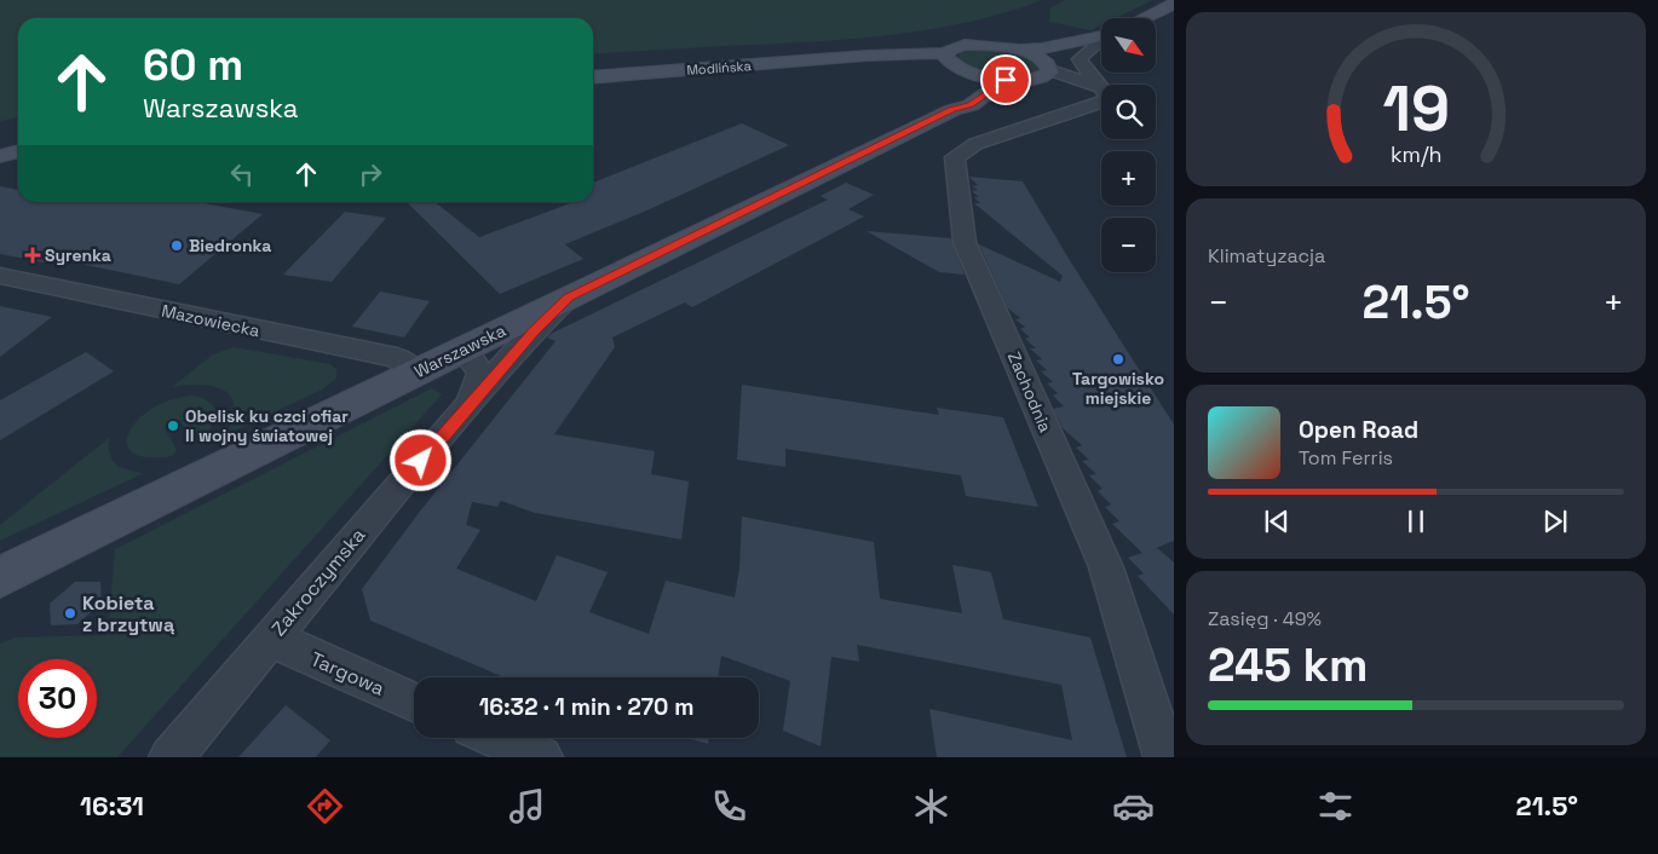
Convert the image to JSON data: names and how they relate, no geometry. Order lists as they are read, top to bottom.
{
  "streets": {
    "main road": ["Modlińska", "Warszawska"],
    "street": [
      "Mazowiecka",
      "Zachodnia",
      "Zakroczymska",
      "Targowa"
    ]
  },
  "crossings": [
    ["Modlińska", "Warszawska"],
    ["Mazowiecka", "Warszawska"],
    ["Warszawska", "Zakroczymska"],
    ["Zakroczymska", "Targowa"]
  ],
  "places": {
    "other": [
      "Biedronka",
      "Targowisko miejskie",
      "Obelisk ku czci ofiar II wojny światowej",
      "Kobieta z brzytwą"
    ],
    "health": ["Syrenka"]
  },
  "north": "bottom right",
  "page": {
    "map_buttons": ["+", "−"],
    "turn": ["60 m", "Warszawska"],
    "tile": [
      "Klimatyzacja",
      ["Zasięg · 49%", "245 km"]
    ],
    "heat": ["−", "21.5°", "+"],
    "song": ["Open Road", "Tom Ferris"],
    "limit": "30",
    "trip": "16:32 · 1 min · 270 m",
    "tabs": ["16:31", "21.5°"],
    "gauge": ["19", "km/h"]
  }
}
